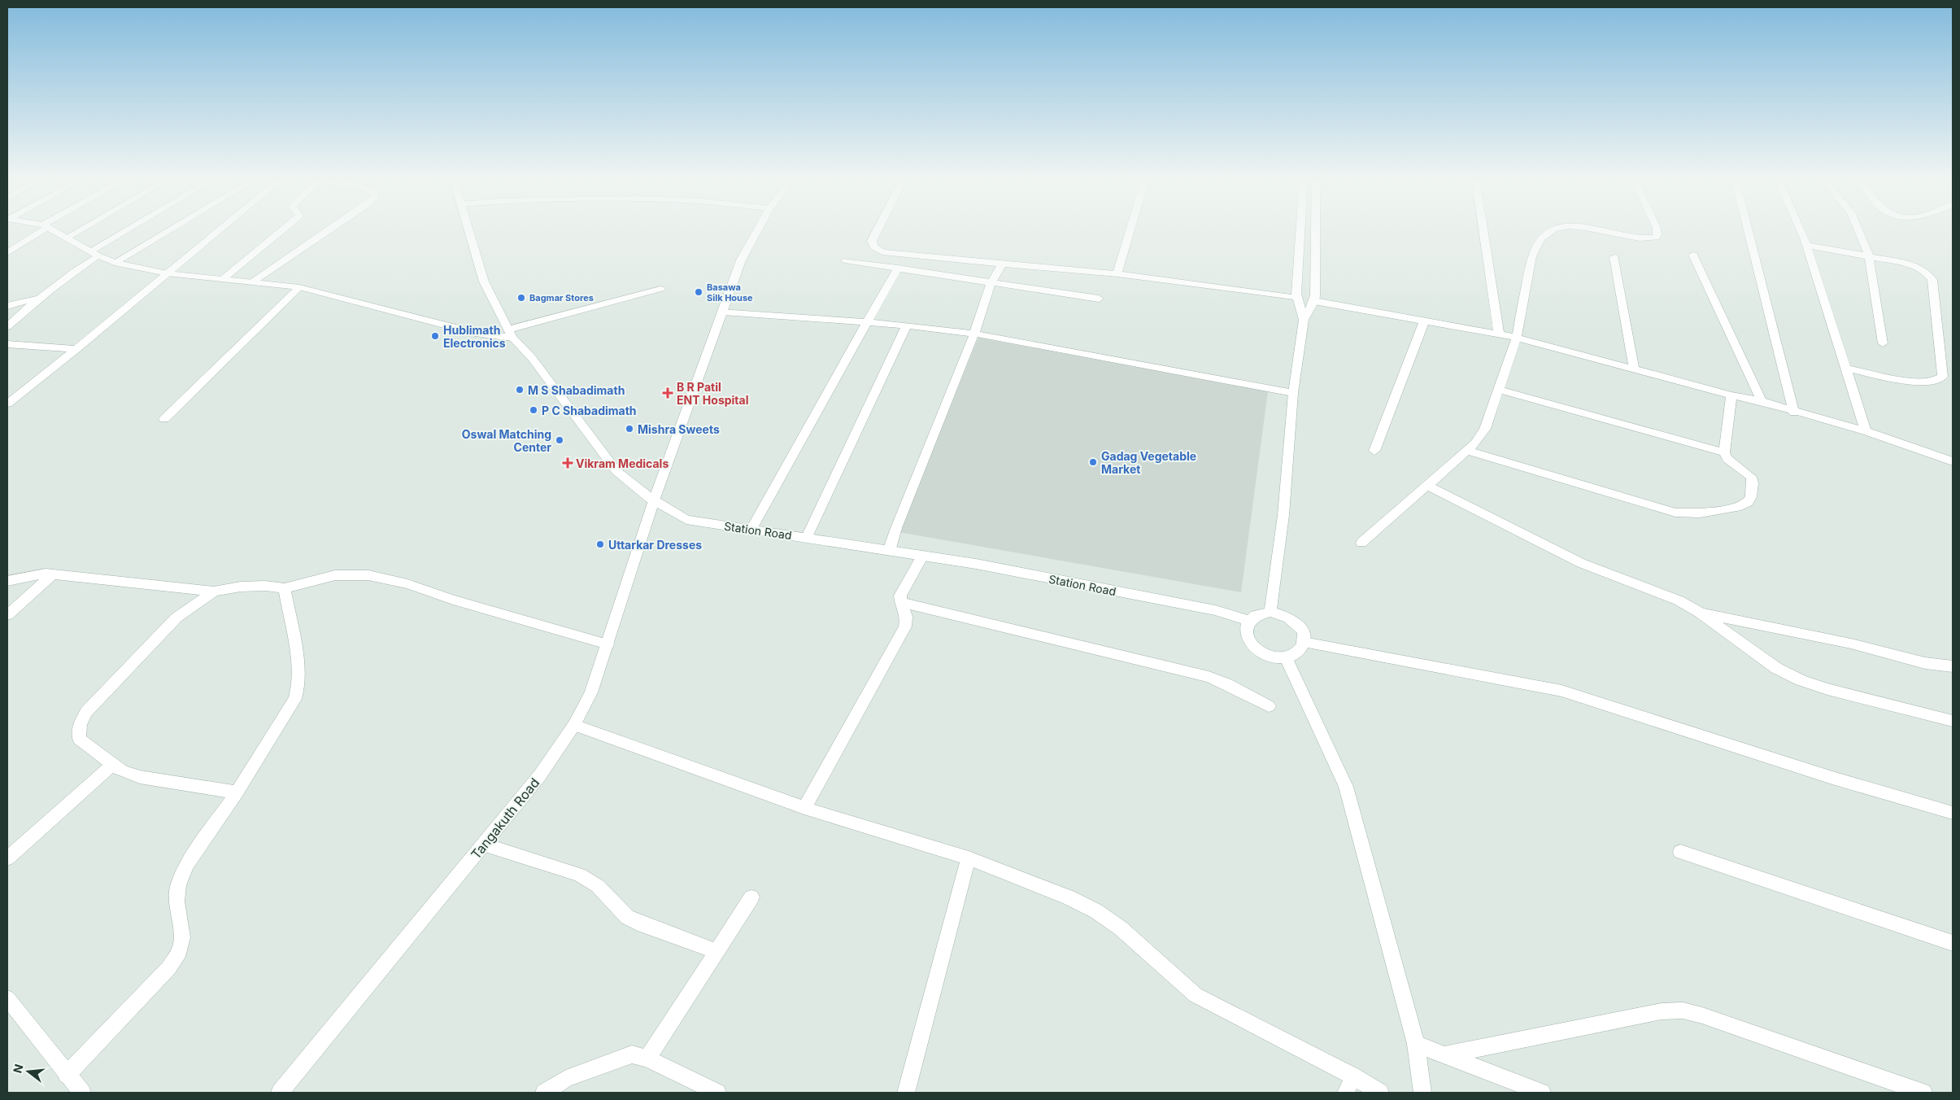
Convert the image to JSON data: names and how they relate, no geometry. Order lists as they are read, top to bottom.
{
  "streets": {
    "street": ["Station Road", "Tangakuth Road"]
  },
  "crossings": [
    ["Station Road", "Tangakuth Road"]
  ],
  "places": {
    "other": [
      "Basawa Silk House",
      "Bagmar Stores",
      "Hublimath Electronics",
      "M S Shabadimath",
      "P C Shabadimath",
      "Mishra Sweets",
      "Oswal Matching Center",
      "Gadag Vegetable Market",
      "Uttarkar Dresses"
    ],
    "health": ["B R Patil ENT Hospital", "Vikram Medicals"]
  },
  "north": "left"
}
